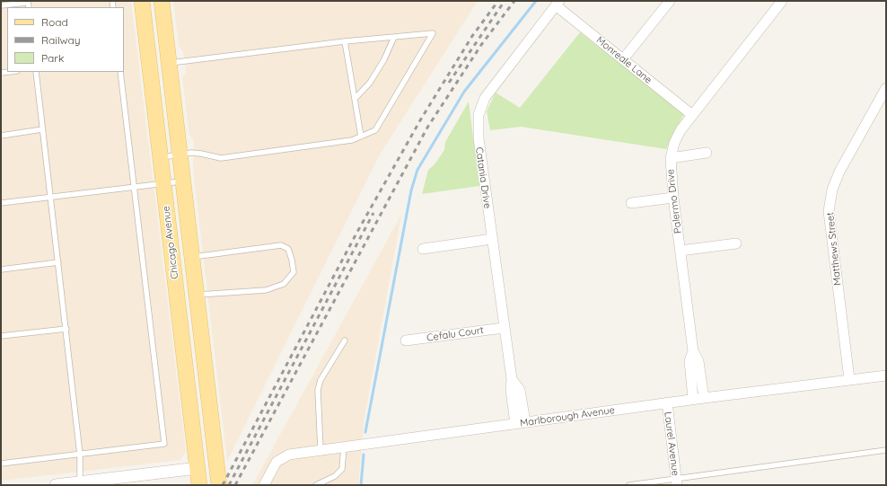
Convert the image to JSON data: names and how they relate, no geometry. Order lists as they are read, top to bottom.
{
  "streets": {
    "main road": ["Chicago Avenue"],
    "street": [
      "Monreale Lane",
      "Catania Drive",
      "Palermo Drive",
      "Matthews Street",
      "Cefalu Court",
      "Marlborough Avenue",
      "Laurel Avenue"
    ]
  },
  "crossings": [
    ["Monreale Lane", "Catania Drive"],
    ["Monreale Lane", "Palermo Drive"],
    ["Catania Drive", "Cefalu Court"],
    ["Catania Drive", "Marlborough Avenue"],
    ["Palermo Drive", "Marlborough Avenue"],
    ["Matthews Street", "Marlborough Avenue"],
    ["Marlborough Avenue", "Laurel Avenue"]
  ],
  "legend": ["Road", "Railway", "Park"]
}
